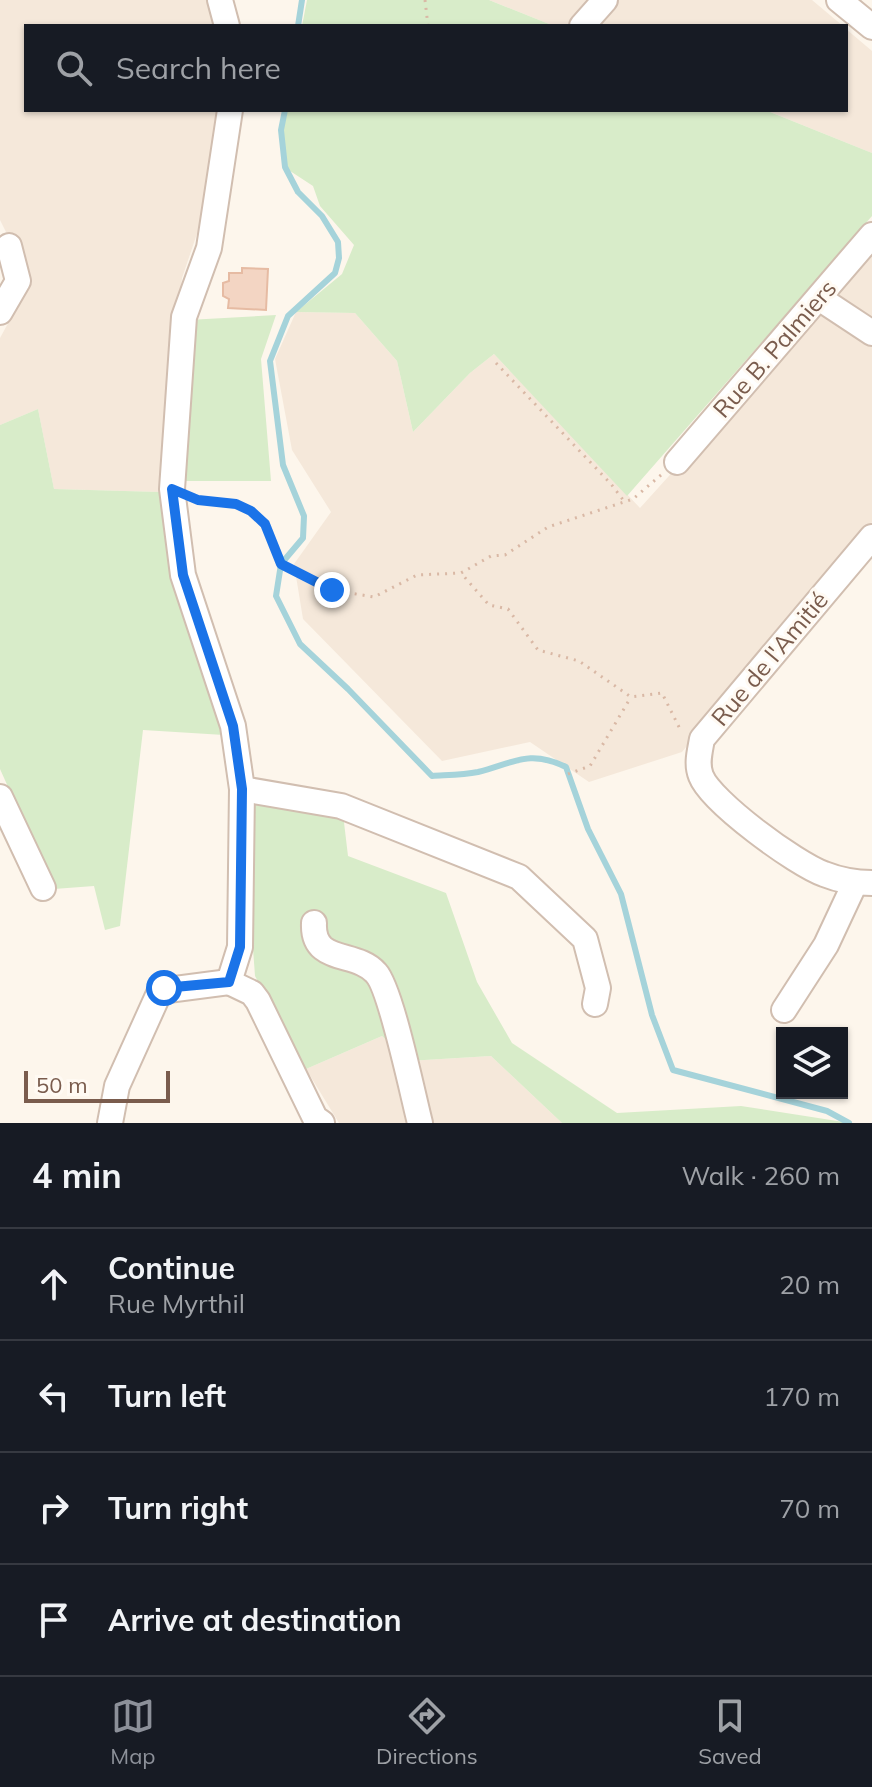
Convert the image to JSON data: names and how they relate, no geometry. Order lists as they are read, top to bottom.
{
  "streets": {
    "street": ["Rue B. Palmiers", "Rue de l'Amitié"]
  },
  "scale_bar": "50 m",
  "page": {
    "search": "Search here",
    "scale": "50 m",
    "heading": ["4 min", "Walk · 260 m"],
    "list": [
      ["Continue", "Rue Myrthil", "20 m"],
      ["Turn left", "170 m"],
      ["Turn right", "70 m"],
      "Arrive at destination"
    ],
    "nav": ["Map", "Directions", "Saved"]
  }
}
